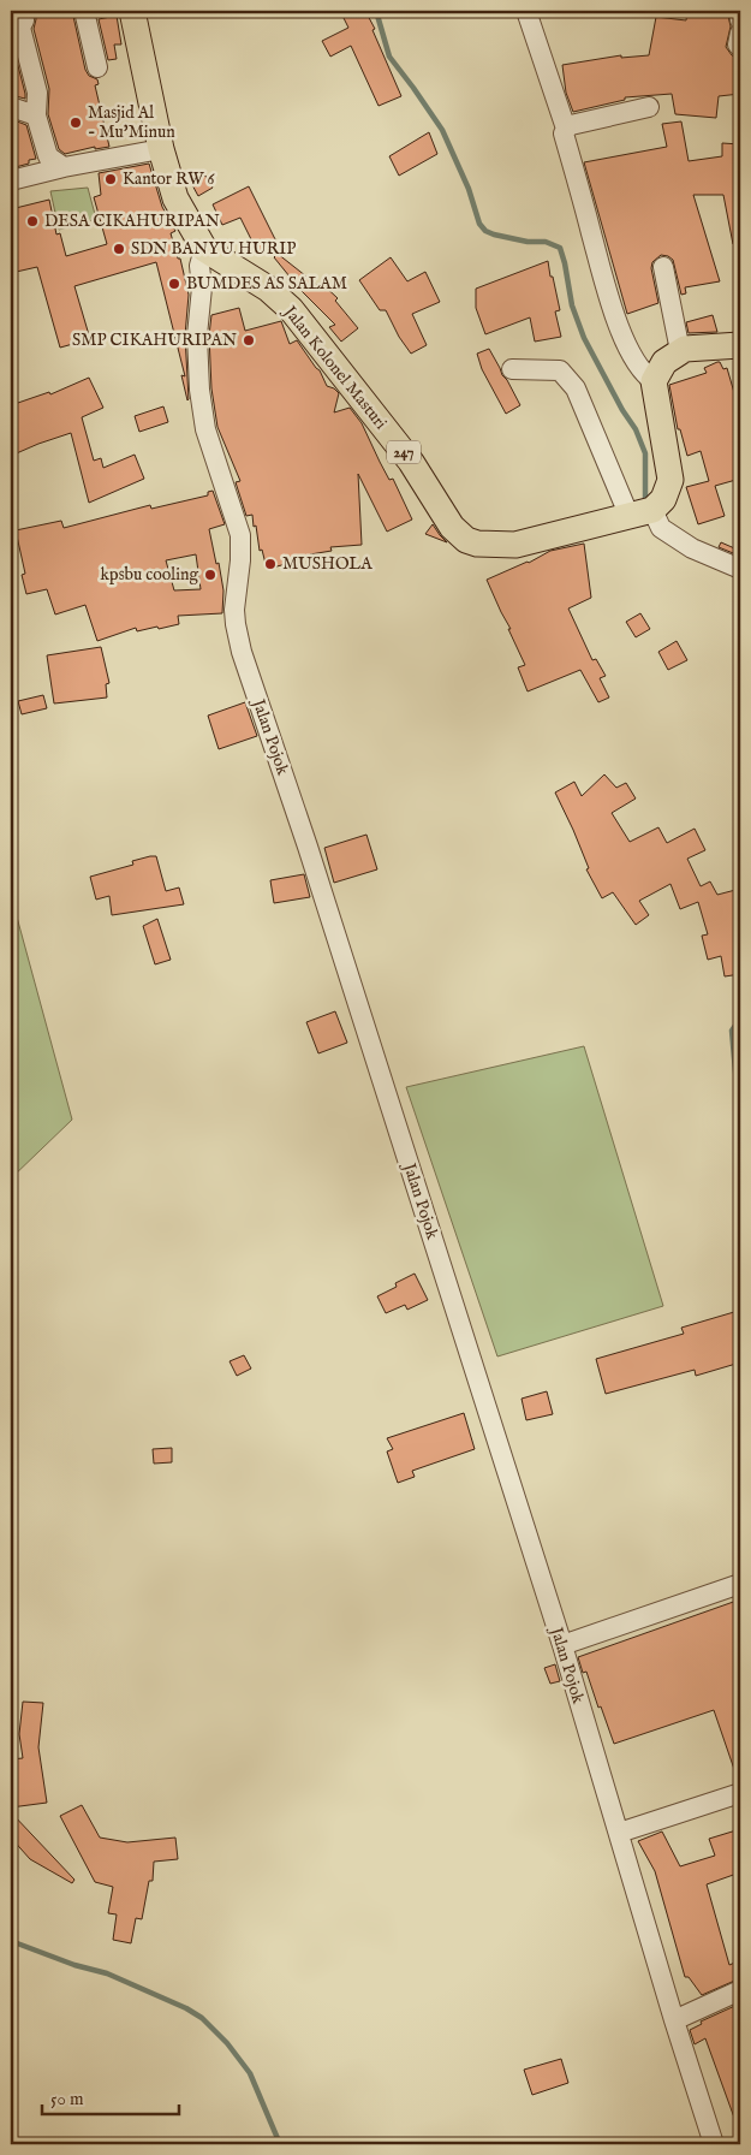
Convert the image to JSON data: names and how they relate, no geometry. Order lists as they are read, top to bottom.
{
  "streets": {
    "main road": ["Jalan Kolonel Masturi", "247"],
    "street": ["Jalan Pojok"]
  },
  "crossings": [
    ["Jalan Kolonel Masturi", "Jalan Pojok"]
  ],
  "places": [
    "Masjid Al - Mu'Minun",
    "Kantor RW 6",
    "DESA CIKAHURIPAN",
    "SDN BANYU HURIP",
    "BUMDES AS SALAM",
    "SMP CIKAHURIPAN",
    "MUSHOLA",
    "kpsbu cooling"
  ],
  "scale_bar": "50 m"
}
